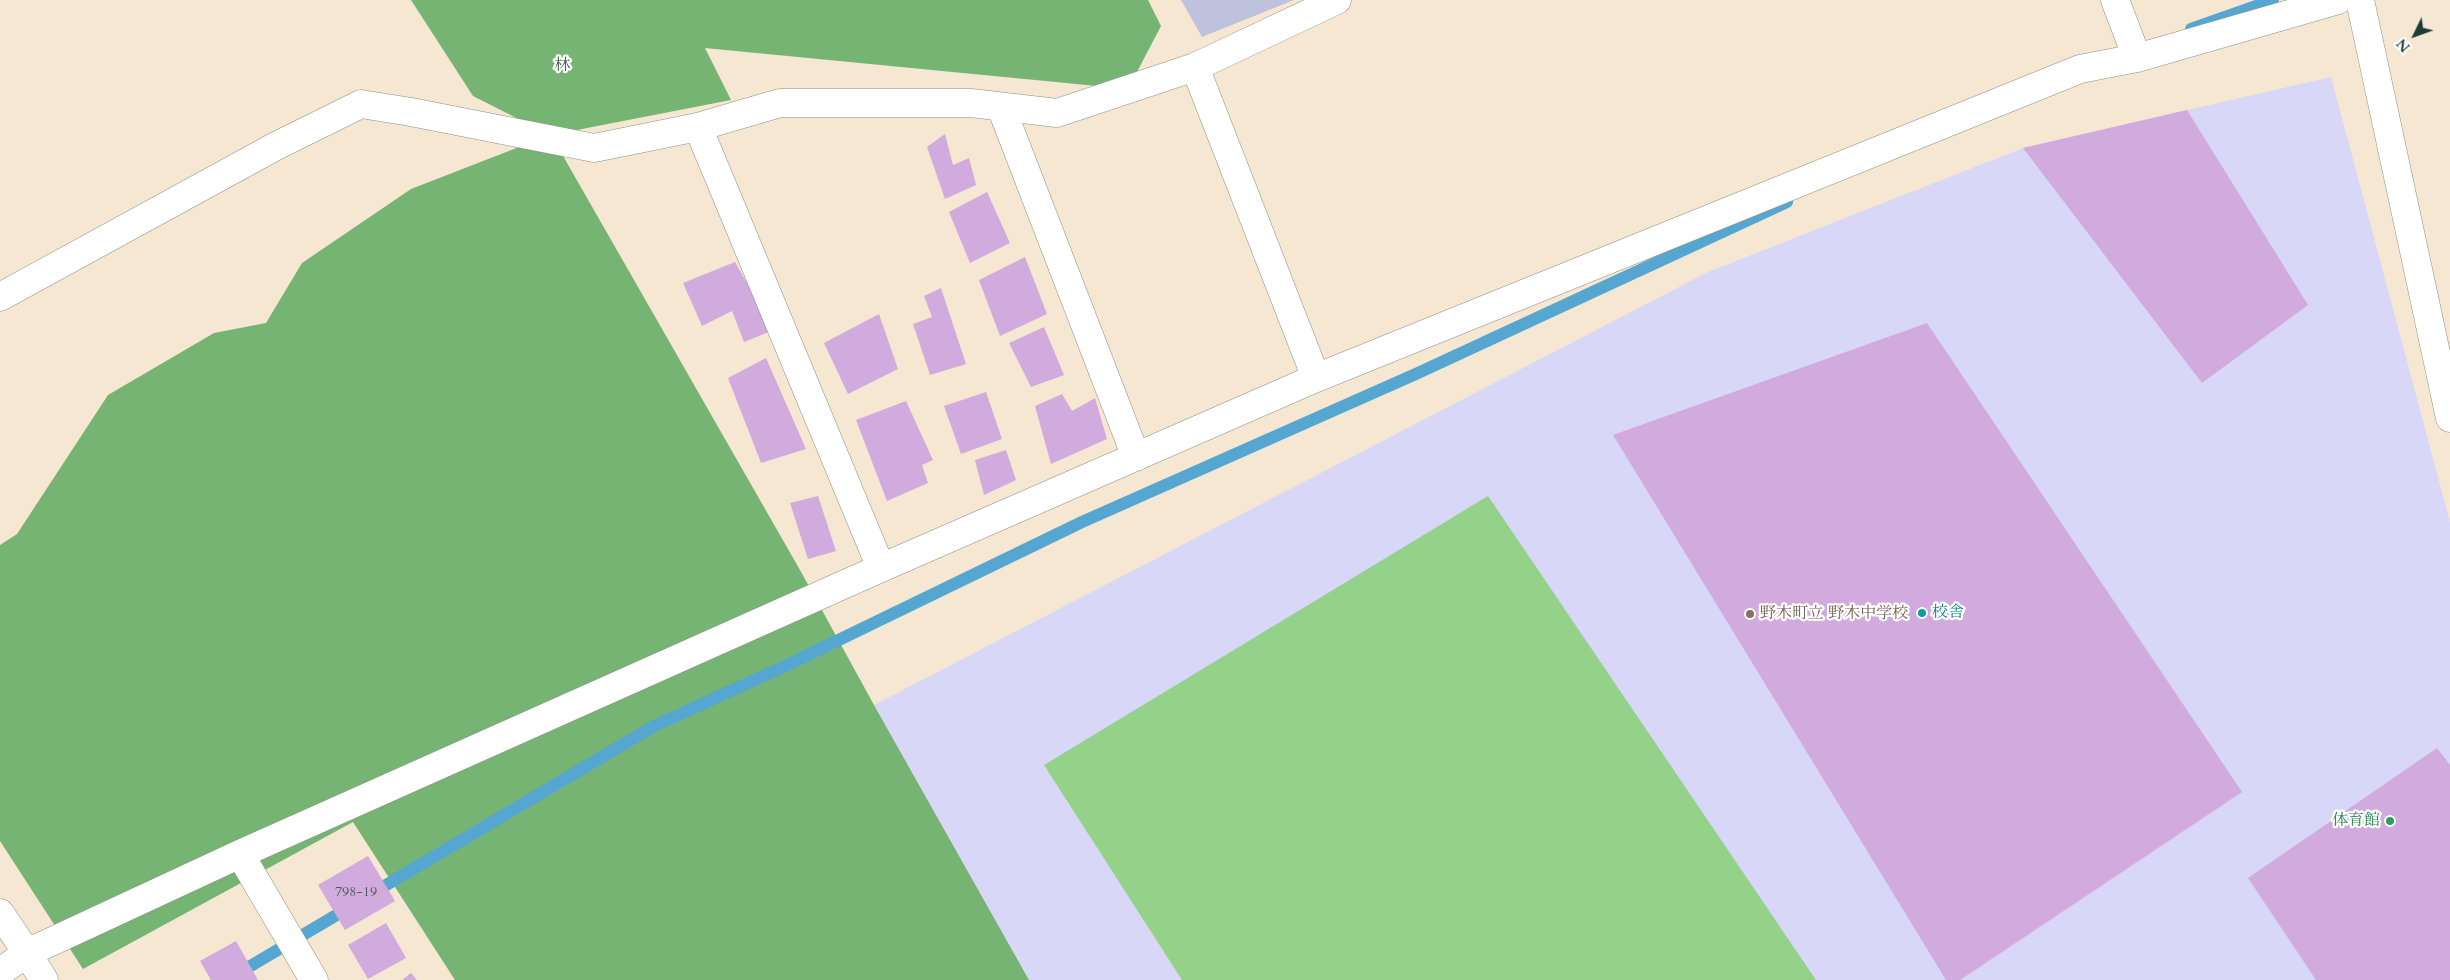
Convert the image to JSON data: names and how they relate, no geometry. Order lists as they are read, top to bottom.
{
  "parks": ["林"],
  "places": ["校舎", "野木町立 野木中学校", "体育館"],
  "house_numbers": ["798-19"],
  "north": "bottom left"
}
